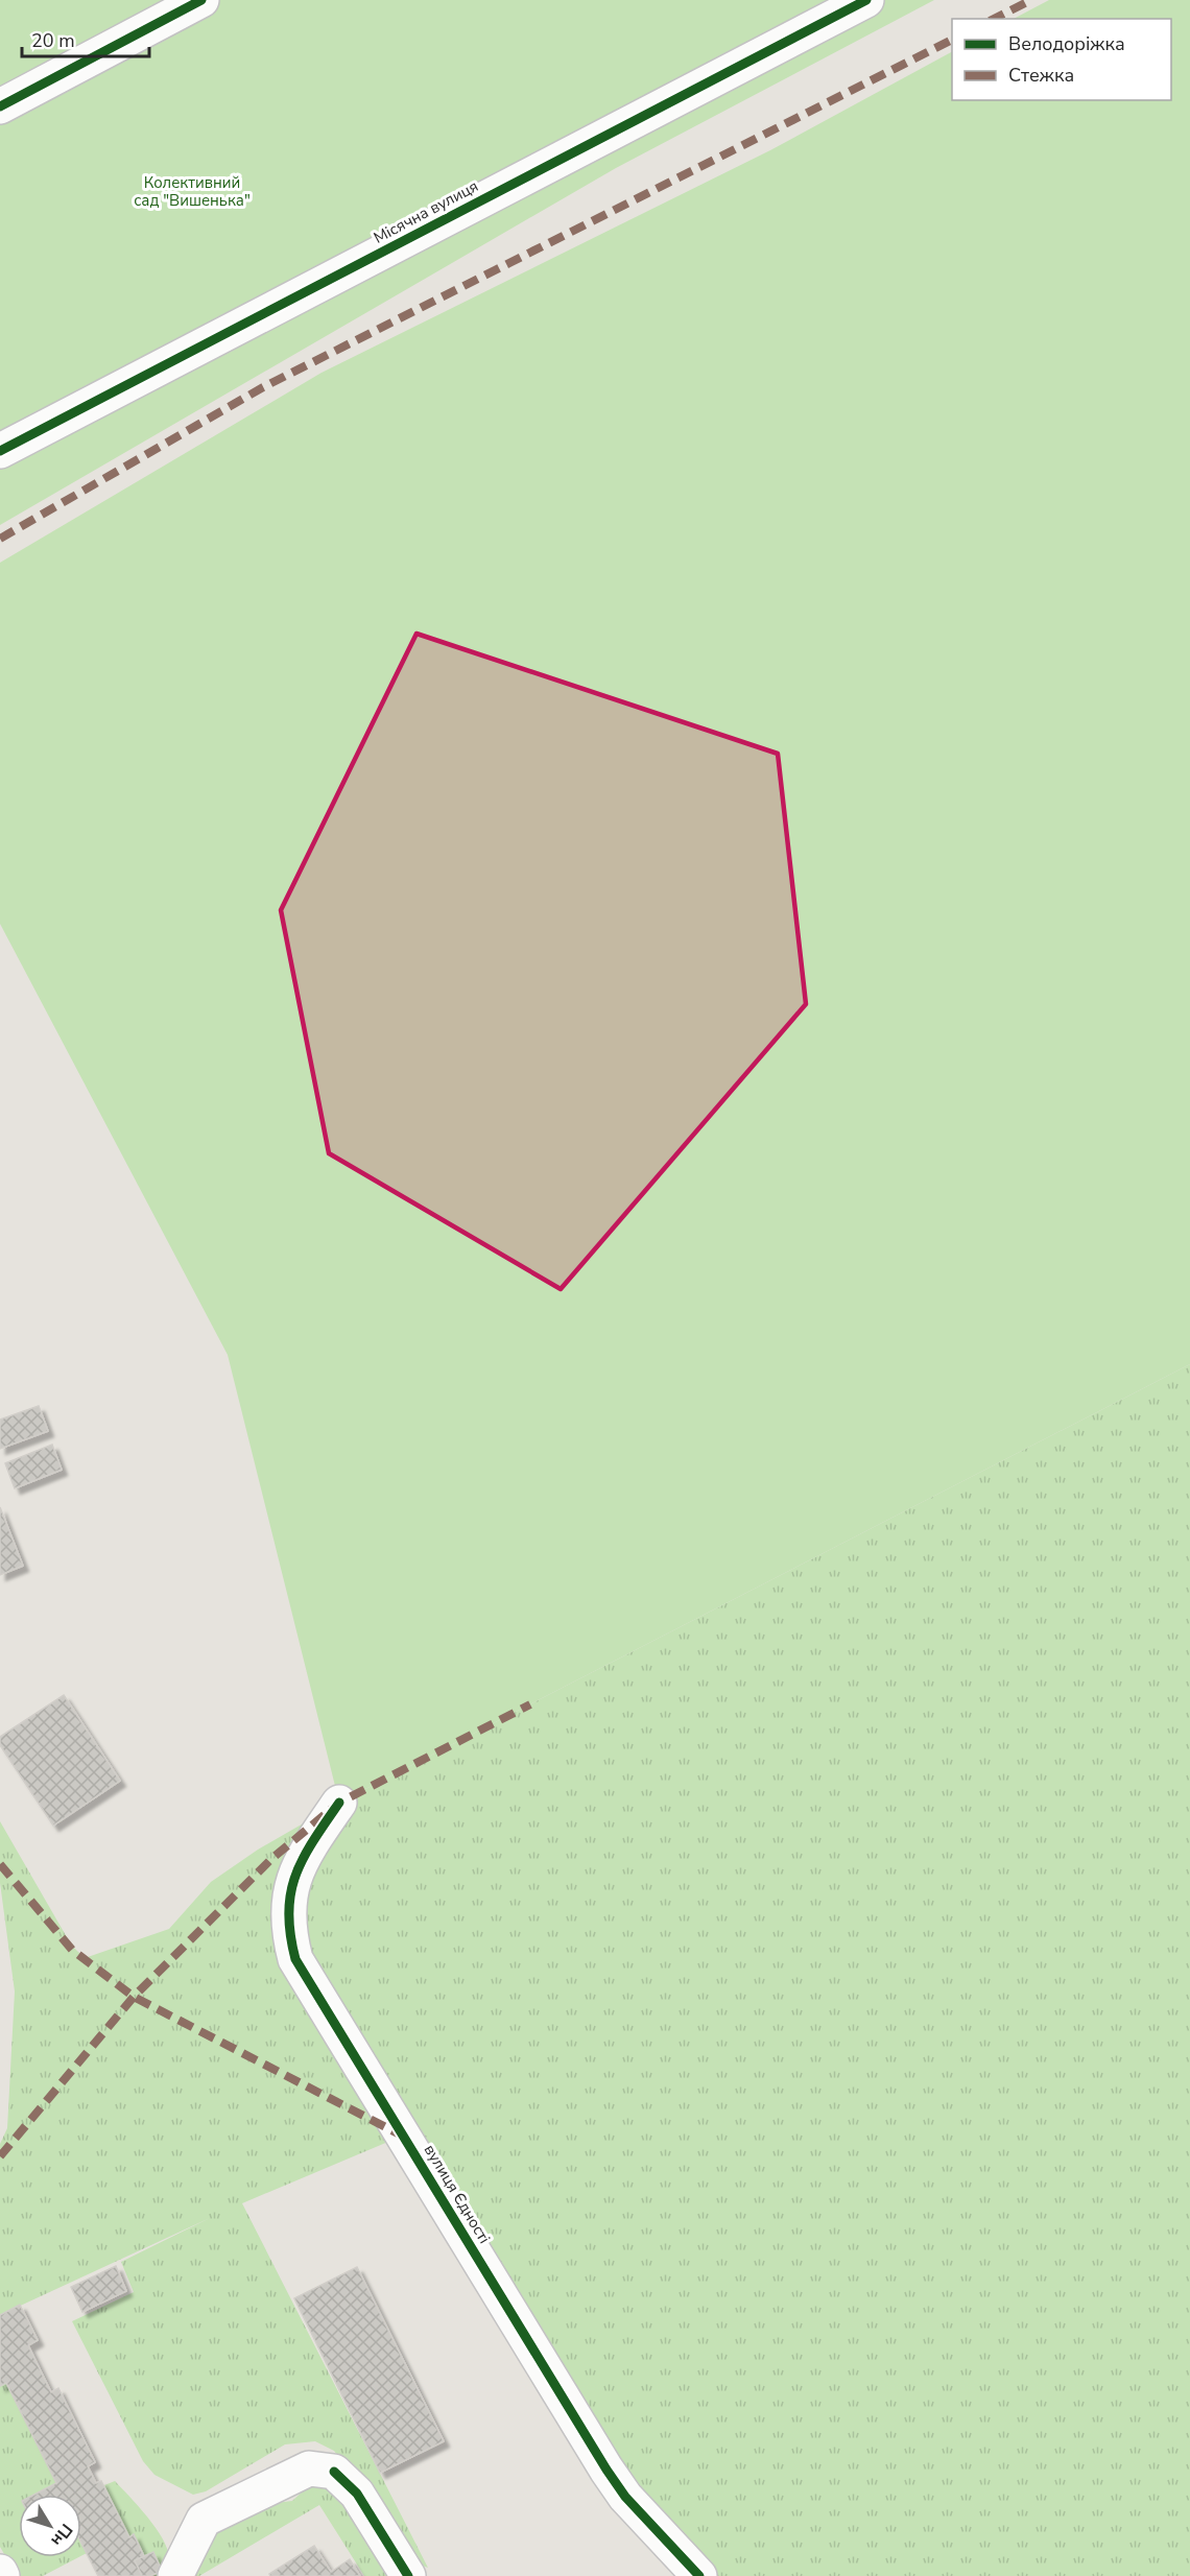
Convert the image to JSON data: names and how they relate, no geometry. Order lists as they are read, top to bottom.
{
  "streets": {
    "street": ["Місячна вулиця", "вулиця Єдності"]
  },
  "parks": ["Колективний сад \"Вишенька\""],
  "legend": ["Велодоріжка", "Стежка"],
  "scale_bar": "20 m",
  "north": "bottom right"
}
